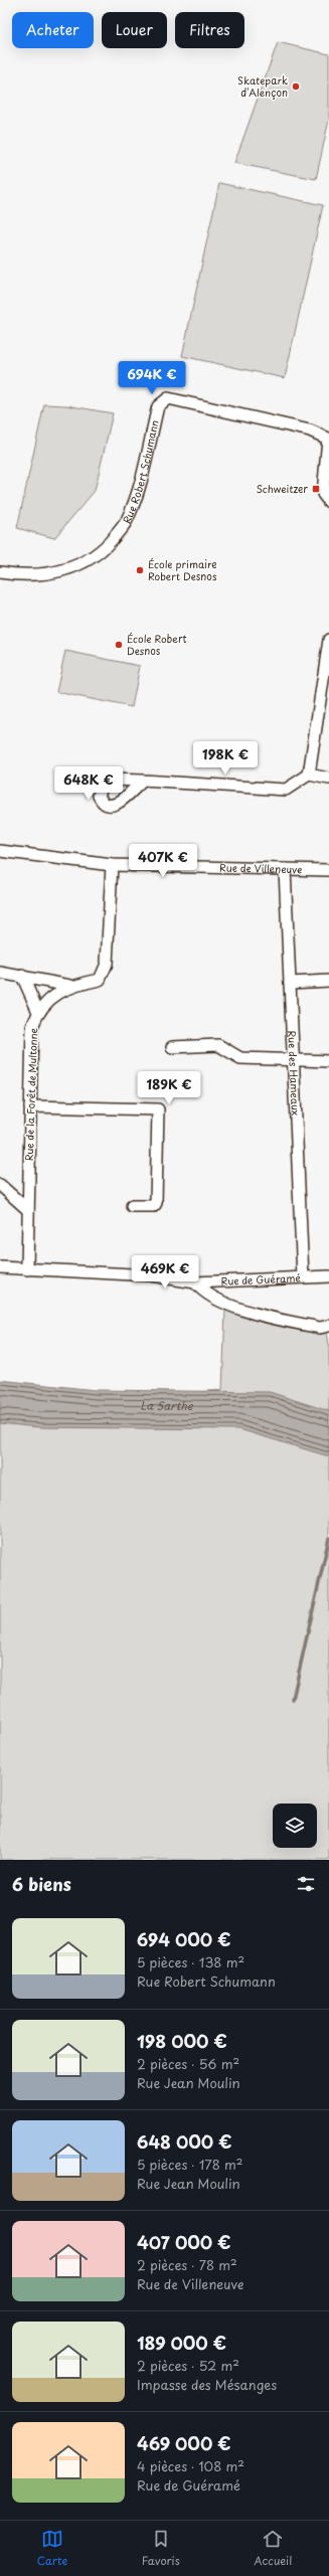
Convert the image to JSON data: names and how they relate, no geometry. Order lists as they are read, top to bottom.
{
  "streets": {
    "street": [
      "Rue Robert Schumann",
      "Rue de Villeneuve",
      "Rue des Hameaux",
      "Rue de la Forêt de Multonne",
      "Rue de Guéramé"
    ]
  },
  "crossings": [
    ["Rue de Villeneuve", "Rue des Hameaux"],
    ["Rue de Villeneuve", "Rue de la Forêt de Multonne"],
    ["Rue des Hameaux", "Rue de Guéramé"],
    ["Rue de la Forêt de Multonne", "Rue de Guéramé"]
  ],
  "water": ["La Sarthe"],
  "places": {
    "other": ["Skatepark d'Alençon", "École primaire Robert Desnos", "École Robert Desnos"],
    "transit": ["Schweitzer"]
  },
  "page": {
    "chip": ["Acheter", "Louer", "Filtres"],
    "price": [
      "694K €",
      "198K €",
      "648K €",
      "407K €",
      "189K €",
      "469K €"
    ],
    "heading": "6 biens",
    "list": [
      {
        "name": "694 000 €",
        "note": "5 pièces · 138 m² · Rue Robert Schumann"
      },
      {
        "name": "198 000 €",
        "note": "2 pièces · 56 m² · Rue Jean Moulin"
      },
      {
        "name": "648 000 €",
        "note": "5 pièces · 178 m² · Rue Jean Moulin"
      },
      {
        "name": "407 000 €",
        "note": "2 pièces · 78 m² · Rue de Villeneuve"
      },
      {
        "name": "189 000 €",
        "note": "2 pièces · 52 m² · Impasse des Mésanges"
      },
      {
        "name": "469 000 €",
        "note": "4 pièces · 108 m² · Rue de Guéramé"
      }
    ],
    "tabs": ["Carte", "Favoris", "Accueil"]
  }
}
